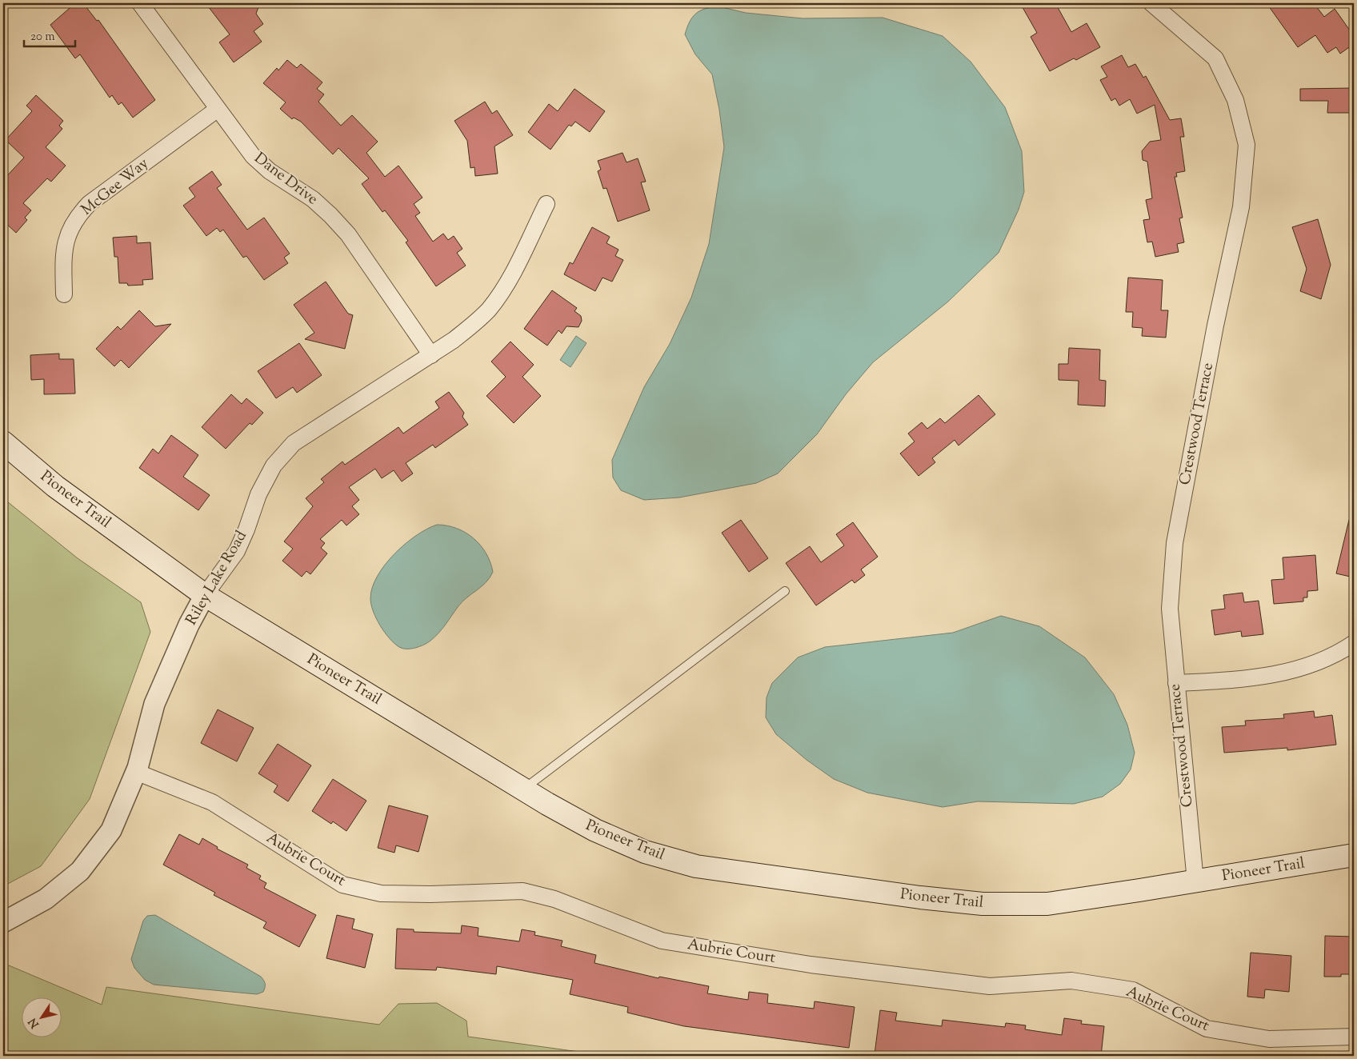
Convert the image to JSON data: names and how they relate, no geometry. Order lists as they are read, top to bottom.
{
  "streets": {
    "main road": ["Pioneer Trail"],
    "street": [
      "Dane Drive",
      "McGee Way",
      "Crestwood Terrace",
      "Riley Lake Road",
      "Aubrie Court"
    ]
  },
  "crossings": [
    ["Dane Drive", "McGee Way"],
    ["Dane Drive", "Riley Lake Road"],
    ["Crestwood Terrace", "Pioneer Trail"],
    ["Pioneer Trail", "Riley Lake Road"],
    ["Riley Lake Road", "Aubrie Court"]
  ],
  "scale_bar": "20 m",
  "north": "bottom left"
}
